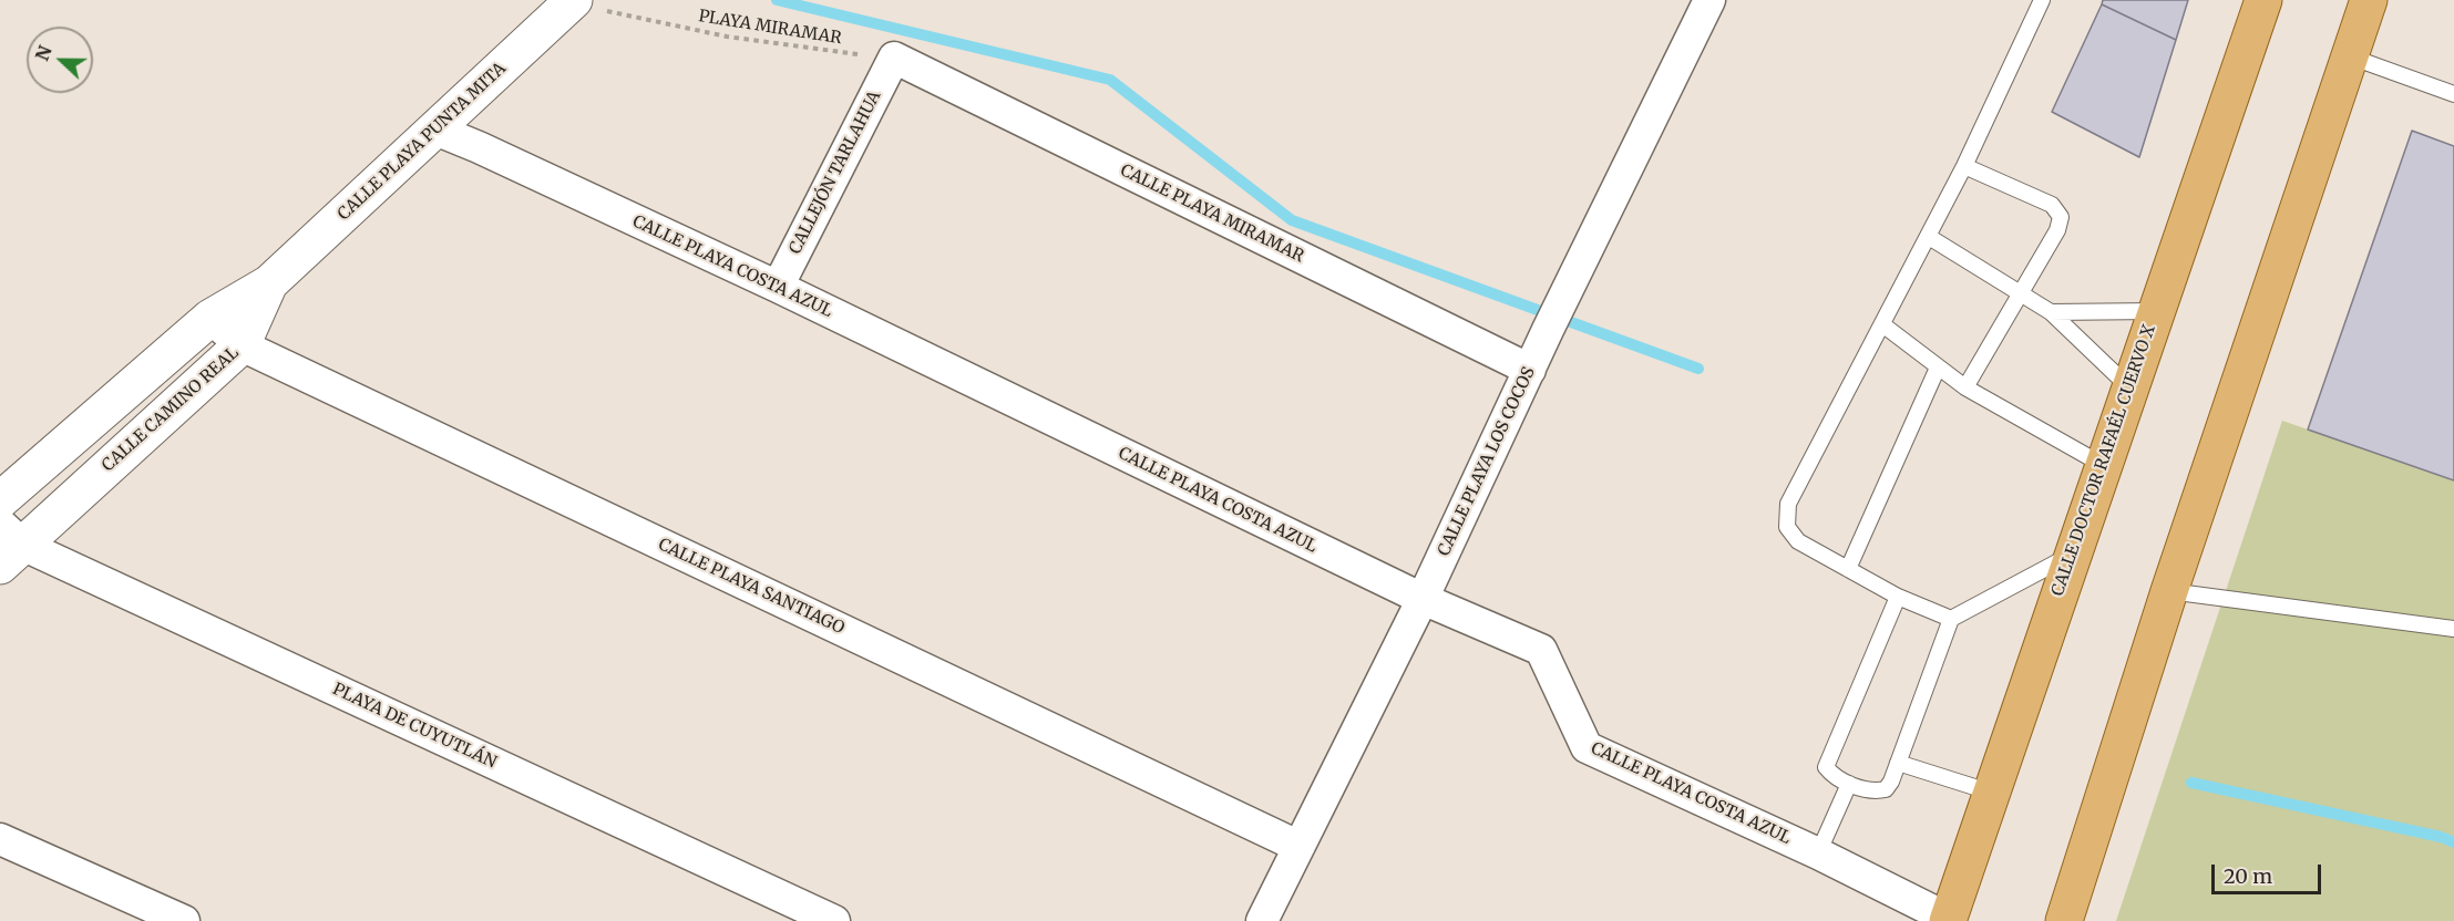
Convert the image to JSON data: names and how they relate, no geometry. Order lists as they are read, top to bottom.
{
  "streets": {
    "main road": ["CALLE DOCTOR RAFAÉL CUERVO X"],
    "street": [
      "CALLE PLAYA PUNTA MITA",
      "CALLEJÓN TARLAHUA",
      "CALLE PLAYA MIRAMAR",
      "CALLE PLAYA COSTA AZUL",
      "CALLE CAMINO REAL",
      "CALLE PLAYA LOS COCOS",
      "CALLE PLAYA SANTIAGO",
      "PLAYA DE CUYUTLÁN"
    ],
    "path": ["PLAYA MIRAMAR"]
  },
  "crossings": [
    ["PLAYA MIRAMAR", "CALLE PLAYA PUNTA MITA"],
    ["PLAYA MIRAMAR", "CALLEJÓN TARLAHUA"],
    ["PLAYA MIRAMAR", "CALLE PLAYA MIRAMAR"],
    ["CALLE PLAYA PUNTA MITA", "CALLE PLAYA COSTA AZUL"],
    ["CALLE PLAYA PUNTA MITA", "CALLE CAMINO REAL"],
    ["CALLEJÓN TARLAHUA", "CALLE PLAYA MIRAMAR"],
    ["CALLEJÓN TARLAHUA", "CALLE PLAYA COSTA AZUL"],
    ["CALLE PLAYA MIRAMAR", "CALLE PLAYA LOS COCOS"],
    ["CALLE PLAYA COSTA AZUL", "CALLE DOCTOR RAFAÉL CUERVO X"],
    ["CALLE PLAYA COSTA AZUL", "CALLE PLAYA LOS COCOS"],
    ["CALLE CAMINO REAL", "CALLE PLAYA SANTIAGO"],
    ["CALLE CAMINO REAL", "PLAYA DE CUYUTLÁN"],
    ["CALLE PLAYA LOS COCOS", "CALLE PLAYA SANTIAGO"]
  ],
  "scale_bar": "20 m",
  "north": "left"
}
